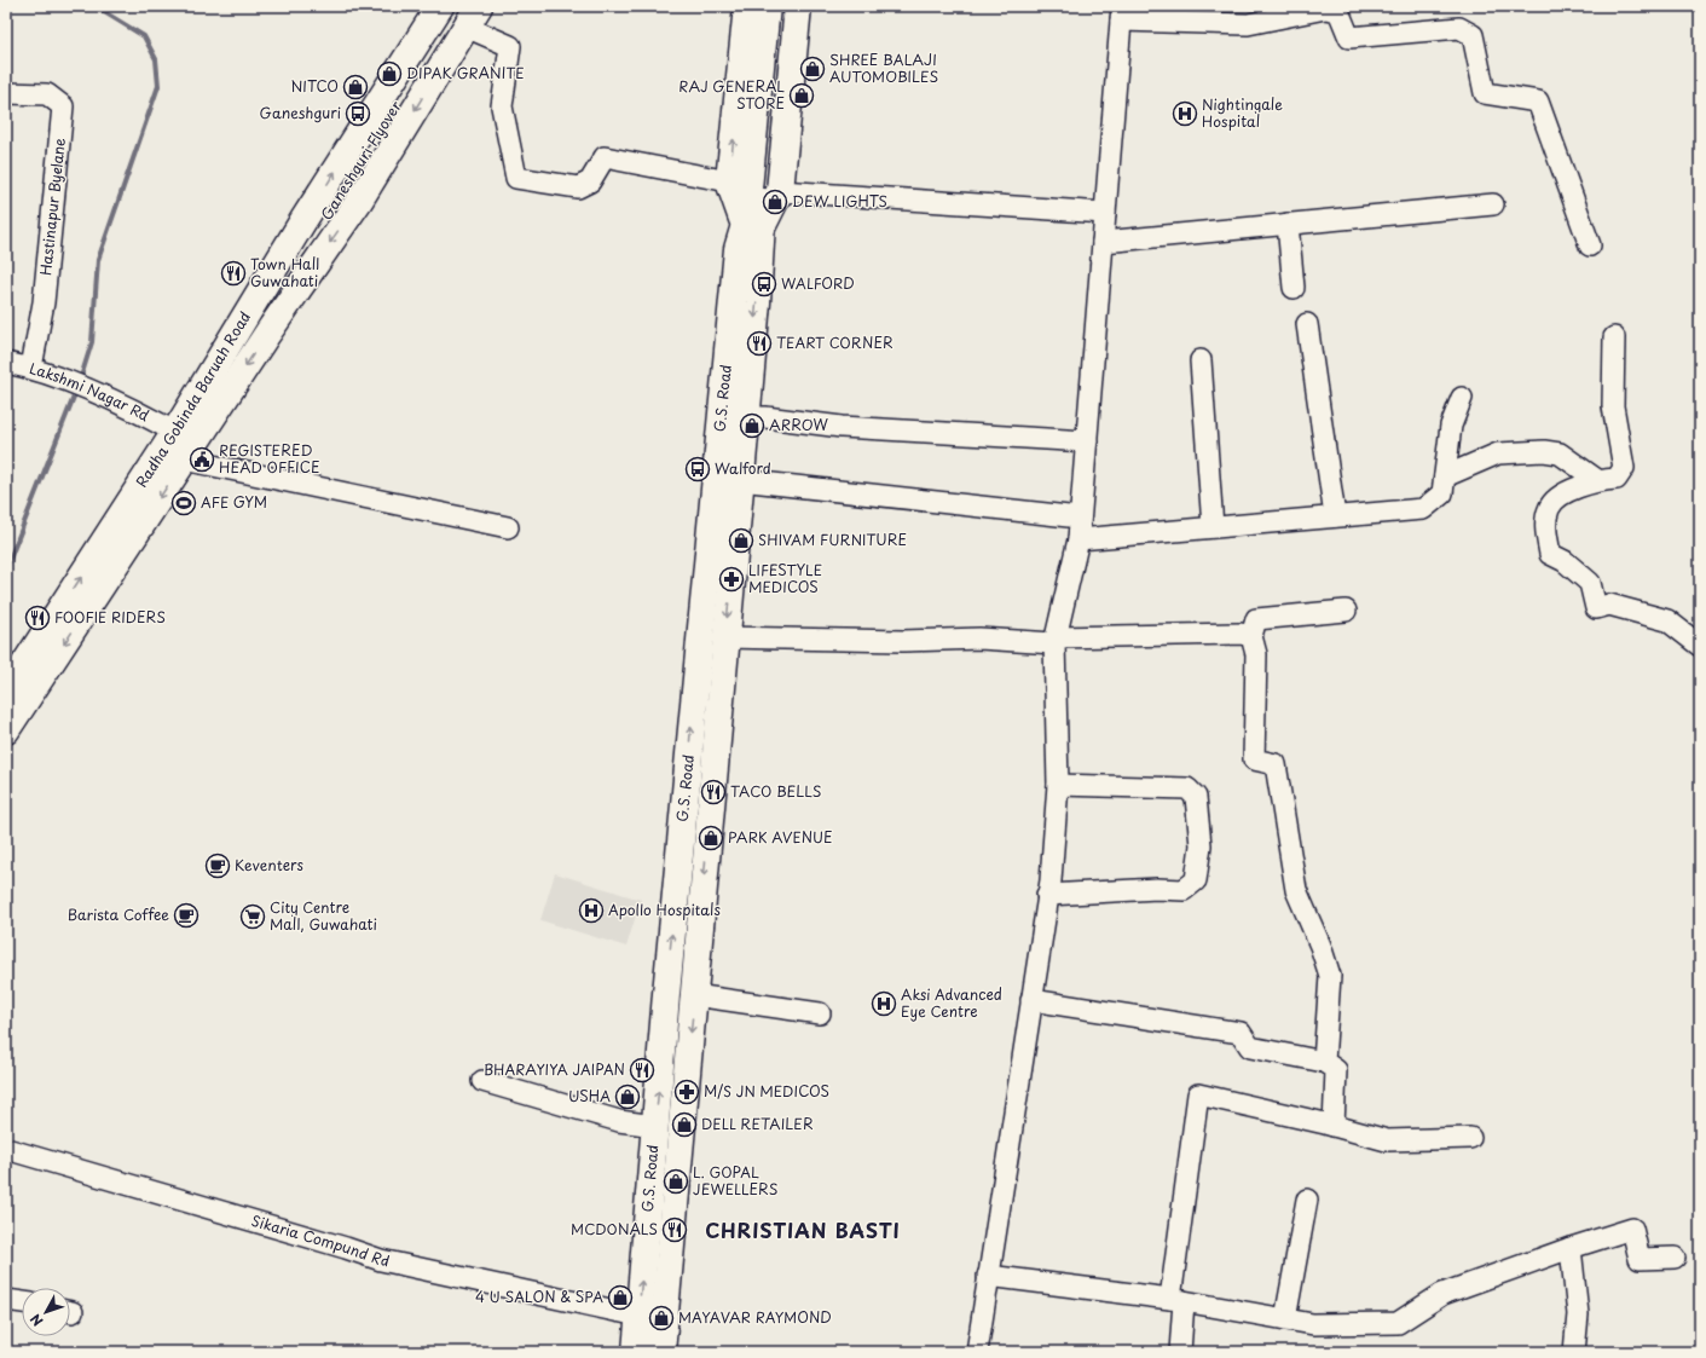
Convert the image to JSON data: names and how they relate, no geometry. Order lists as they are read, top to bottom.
{
  "streets": {
    "main road": ["Ganeshguri Flyover", "G.S. Road", "Radha Gobinda Baruah Road"],
    "street": ["Hastinapur Byelane", "Lakshmi Nagar Rd", "Sikaria Compund Rd"]
  },
  "crossings": [
    ["Ganeshguri Flyover", "Radha Gobinda Baruah Road"],
    ["Hastinapur Byelane", "Lakshmi Nagar Rd"],
    ["Lakshmi Nagar Rd", "Radha Gobinda Baruah Road"],
    ["G.S. Road", "Sikaria Compund Rd"]
  ],
  "districts": ["CHRISTIAN BASTI"],
  "places": {
    "shop": [
      "SHREE BALAJI AUTOMOBILES",
      "DIPAK GRANITE",
      "NITCO",
      "RAJ GENERAL STORE",
      "DEW LIGHTS",
      "ARROW",
      "SHIVAM FURNITURE",
      "PARK AVENUE",
      "USHA",
      "DELL RETAILER",
      "L. GOPAL JEWELLERS",
      "4 U SALON & SPA",
      "MAYAVAR RAYMOND"
    ],
    "bus stop": ["Ganeshguri", "WALFORD", "Walford"],
    "hospital": ["Nightingale Hospital", "Apollo Hospitals", "Aksi Advanced Eye Centre"],
    "restaurant": [
      "Town Hall Guwahati",
      "TEART CORNER",
      "FOOFIE RIDERS",
      "TACO BELLS",
      "BHARAYIYA JAIPAN",
      "MCDONALS"
    ],
    "public building": ["REGISTERED HEAD OFFICE"],
    "sports": ["AFE GYM"],
    "pharmacy": ["LIFESTYLE MEDICOS", "M/S JN MEDICOS"],
    "cafe": ["Keventers", "Barista Coffee"],
    "supermarket": ["City Centre Mall, Guwahati"]
  },
  "north": "bottom left"
}
